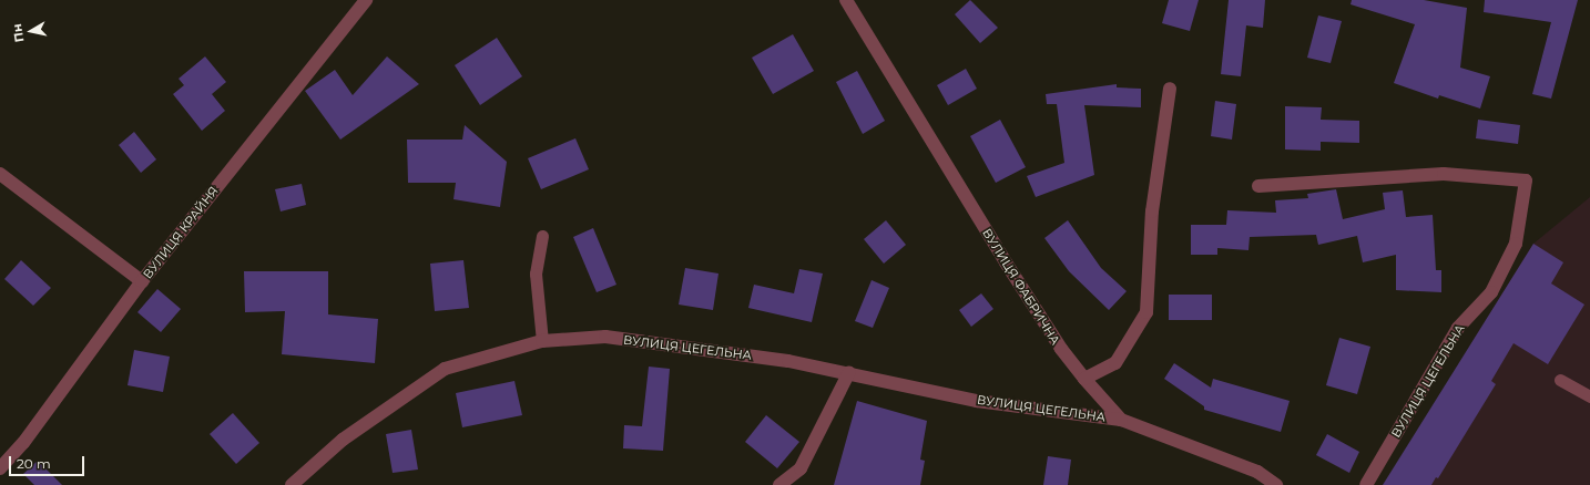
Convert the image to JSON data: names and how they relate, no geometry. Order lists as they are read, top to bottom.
{
  "streets": {
    "street": ["ВУЛИЦЯ КРАЙНЯ", "ВУЛИЦЯ ФАБРИЧНА", "ВУЛИЦЯ ЦЕГЕЛЬНА"]
  },
  "crossings": [
    ["ВУЛИЦЯ ФАБРИЧНА", "ВУЛИЦЯ ЦЕГЕЛЬНА"]
  ],
  "scale_bar": "20 m",
  "north": "left"
}
